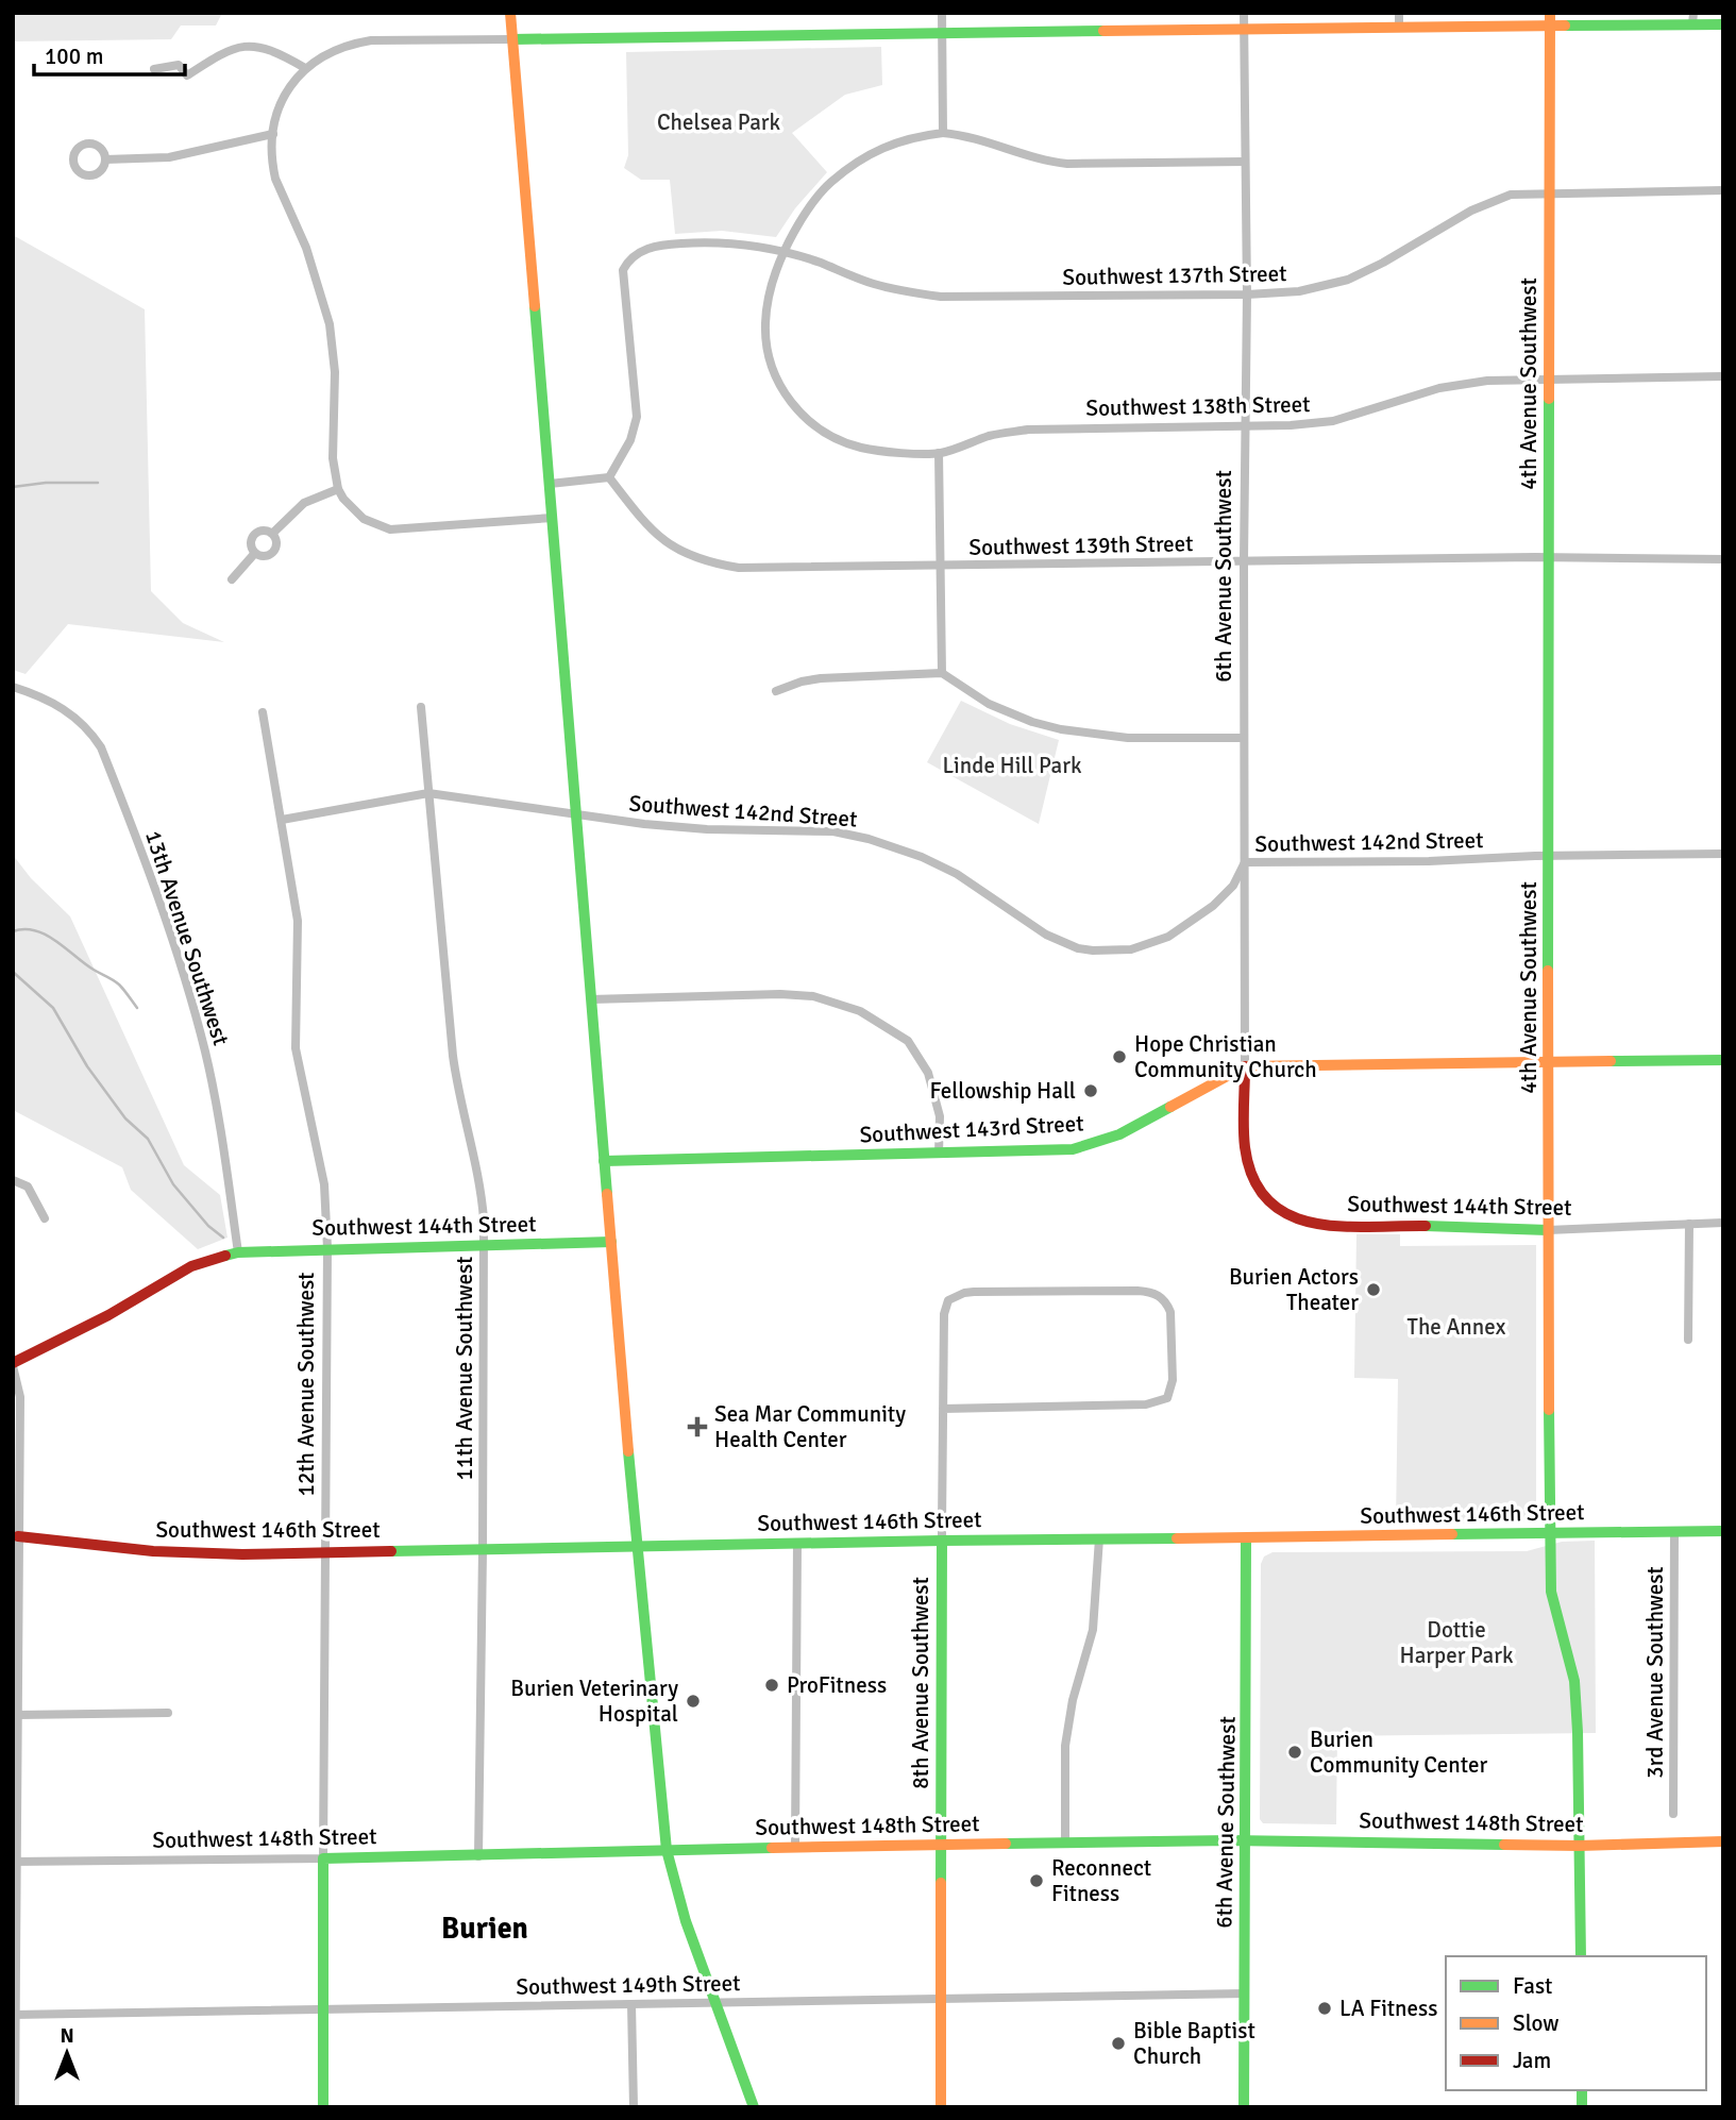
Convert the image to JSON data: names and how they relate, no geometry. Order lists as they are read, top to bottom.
{
  "streets": {
    "street": [
      "Southwest 137th Street",
      "4th Avenue Southwest",
      "Southwest 138th Street",
      "Southwest 139th Street",
      "6th Avenue Southwest",
      "Southwest 142nd Street",
      "13th Avenue Southwest",
      "Southwest 143rd Street",
      "Southwest 144th Street",
      "11th Avenue Southwest",
      "12th Avenue Southwest",
      "Southwest 146th Street",
      "3rd Avenue Southwest",
      "8th Avenue Southwest",
      "Southwest 148th Street",
      "Southwest 149th Street"
    ]
  },
  "crossings": [
    ["Southwest 137th Street", "4th Avenue Southwest"],
    ["Southwest 137th Street", "Southwest 139th Street"],
    ["Southwest 137th Street", "6th Avenue Southwest"],
    ["4th Avenue Southwest", "Southwest 138th Street"],
    ["4th Avenue Southwest", "Southwest 139th Street"],
    ["4th Avenue Southwest", "Southwest 142nd Street"],
    ["4th Avenue Southwest", "Southwest 143rd Street"],
    ["4th Avenue Southwest", "Southwest 144th Street"],
    ["4th Avenue Southwest", "Southwest 146th Street"],
    ["4th Avenue Southwest", "Southwest 148th Street"],
    ["Southwest 138th Street", "6th Avenue Southwest"],
    ["Southwest 139th Street", "6th Avenue Southwest"],
    ["6th Avenue Southwest", "Southwest 142nd Street"],
    ["6th Avenue Southwest", "Southwest 143rd Street"],
    ["6th Avenue Southwest", "Southwest 144th Street"],
    ["6th Avenue Southwest", "Southwest 146th Street"],
    ["6th Avenue Southwest", "Southwest 148th Street"],
    ["6th Avenue Southwest", "Southwest 149th Street"],
    ["Southwest 142nd Street", "11th Avenue Southwest"],
    ["Southwest 142nd Street", "12th Avenue Southwest"],
    ["13th Avenue Southwest", "Southwest 144th Street"],
    ["Southwest 144th Street", "11th Avenue Southwest"],
    ["Southwest 144th Street", "12th Avenue Southwest"],
    ["11th Avenue Southwest", "Southwest 146th Street"],
    ["11th Avenue Southwest", "Southwest 148th Street"],
    ["12th Avenue Southwest", "Southwest 146th Street"],
    ["12th Avenue Southwest", "Southwest 148th Street"],
    ["12th Avenue Southwest", "Southwest 149th Street"],
    ["Southwest 146th Street", "3rd Avenue Southwest"],
    ["Southwest 146th Street", "8th Avenue Southwest"],
    ["8th Avenue Southwest", "Southwest 148th Street"],
    ["8th Avenue Southwest", "Southwest 149th Street"]
  ],
  "districts": ["Burien"],
  "parks": [
    "Chelsea Park",
    "Linde Hill Park",
    "The Annex",
    "Dottie Harper Park"
  ],
  "places": {
    "other": [
      "Hope Christian Community Church",
      "Fellowship Hall",
      "Burien Actors Theater",
      "ProFitness",
      "Burien Veterinary Hospital",
      "Burien Community Center",
      "Reconnect Fitness",
      "LA Fitness",
      "Bible Baptist Church"
    ],
    "health": ["Sea Mar Community Health Center"]
  },
  "legend": ["Fast", "Slow", "Jam"],
  "scale_bar": "100 m",
  "north": "top"
}
